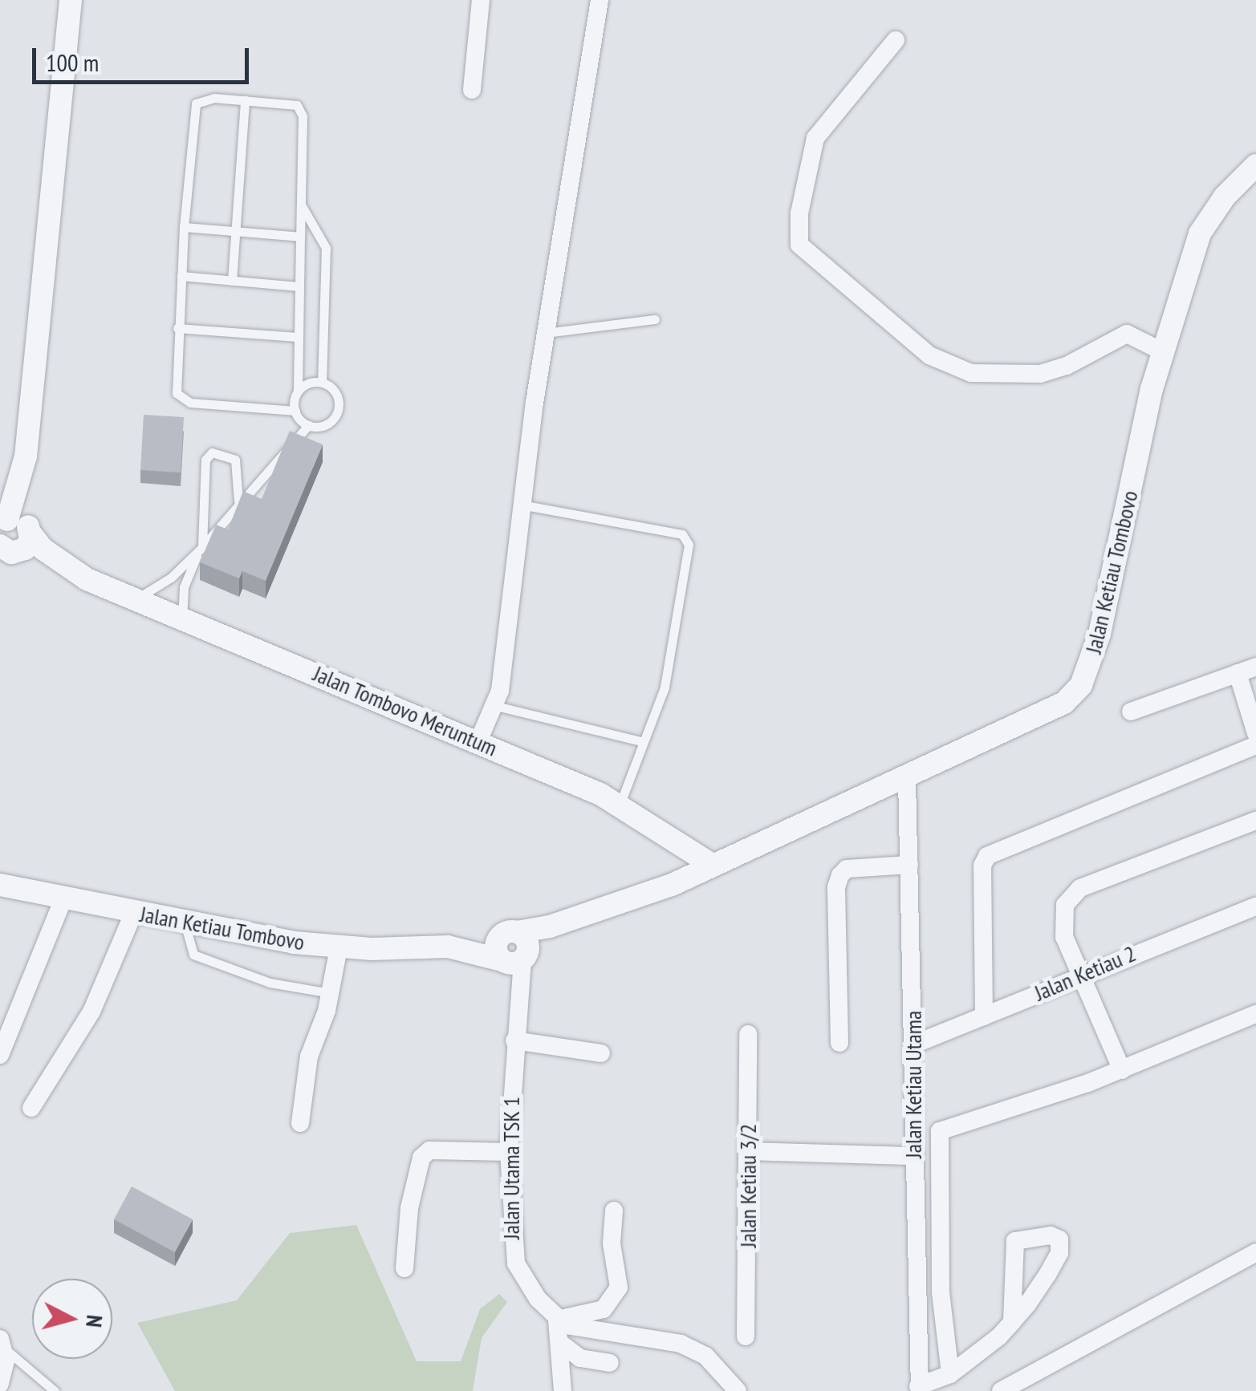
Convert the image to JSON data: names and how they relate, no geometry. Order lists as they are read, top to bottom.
{
  "streets": {
    "street": [
      "Jalan Ketiau Tombovo",
      "Jalan Tombovo Meruntum",
      "Jalan Ketiau 2",
      "Jalan Ketiau Utama",
      "Jalan Utama TSK 1",
      "Jalan Ketiau 3/2"
    ]
  },
  "crossings": [
    ["Jalan Ketiau Tombovo", "Jalan Tombovo Meruntum"],
    ["Jalan Ketiau Tombovo", "Jalan Ketiau Utama"],
    ["Jalan Ketiau Tombovo", "Jalan Utama TSK 1"],
    ["Jalan Ketiau 2", "Jalan Ketiau Utama"]
  ],
  "scale_bar": "100 m",
  "north": "right"
}
